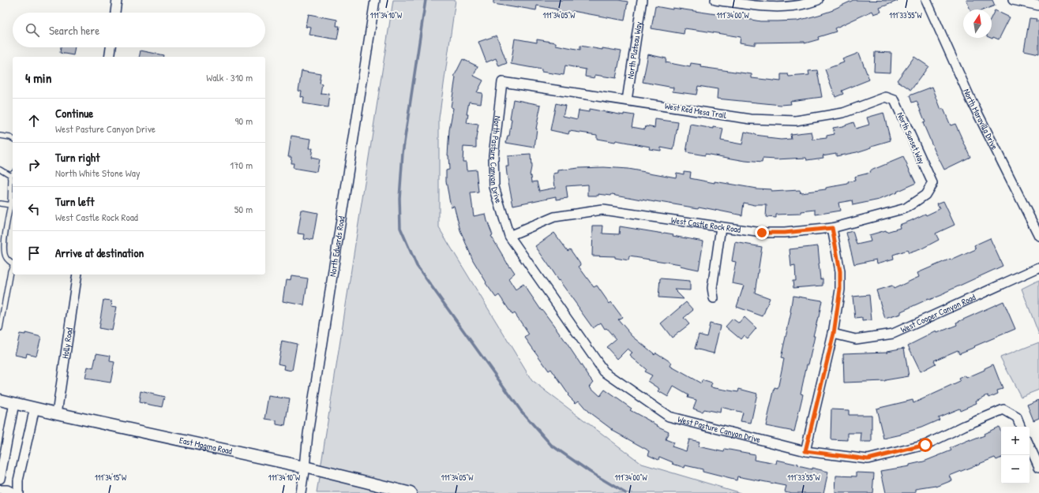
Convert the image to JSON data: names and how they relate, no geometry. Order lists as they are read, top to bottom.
{
  "streets": {
    "street": [
      "North Plateau Way",
      "West Red Mesa Trail",
      "North Maravilla Drive",
      "North Sunset Way",
      "North Pasture Canyon Drive",
      "West Castle Rock Road",
      "North Edwards Road",
      "West Cooper Canyon Road",
      "Holly Road",
      "West Pasture Canyon Drive",
      "East Magma Road"
    ]
  },
  "crossings": [
    ["North Plateau Way", "West Red Mesa Trail"],
    ["West Red Mesa Trail", "North Sunset Way"],
    ["West Red Mesa Trail", "North Pasture Canyon Drive"],
    ["North Sunset Way", "West Castle Rock Road"],
    ["North Pasture Canyon Drive", "West Castle Rock Road"],
    ["North Pasture Canyon Drive", "West Pasture Canyon Drive"],
    ["West Castle Rock Road", "West Pasture Canyon Drive"],
    ["North Edwards Road", "East Magma Road"],
    ["Holly Road", "East Magma Road"]
  ],
  "north": "top",
  "page": {
    "search": "Search here",
    "heading": ["4 min", "Walk · 310 m"],
    "list": [
      ["Continue", "West Pasture Canyon Drive", "90 m"],
      ["Turn right", "North White Stone Way", "170 m"],
      ["Turn left", "West Castle Rock Road", "50 m"],
      "Arrive at destination"
    ],
    "map_buttons": ["+", "−"]
  },
  "coordinates": [
    "111°34'10\"W",
    "111°34'05\"W",
    "111°34'00\"W",
    "111°33'55\"W",
    "111°34'15\"W"
  ]
}
